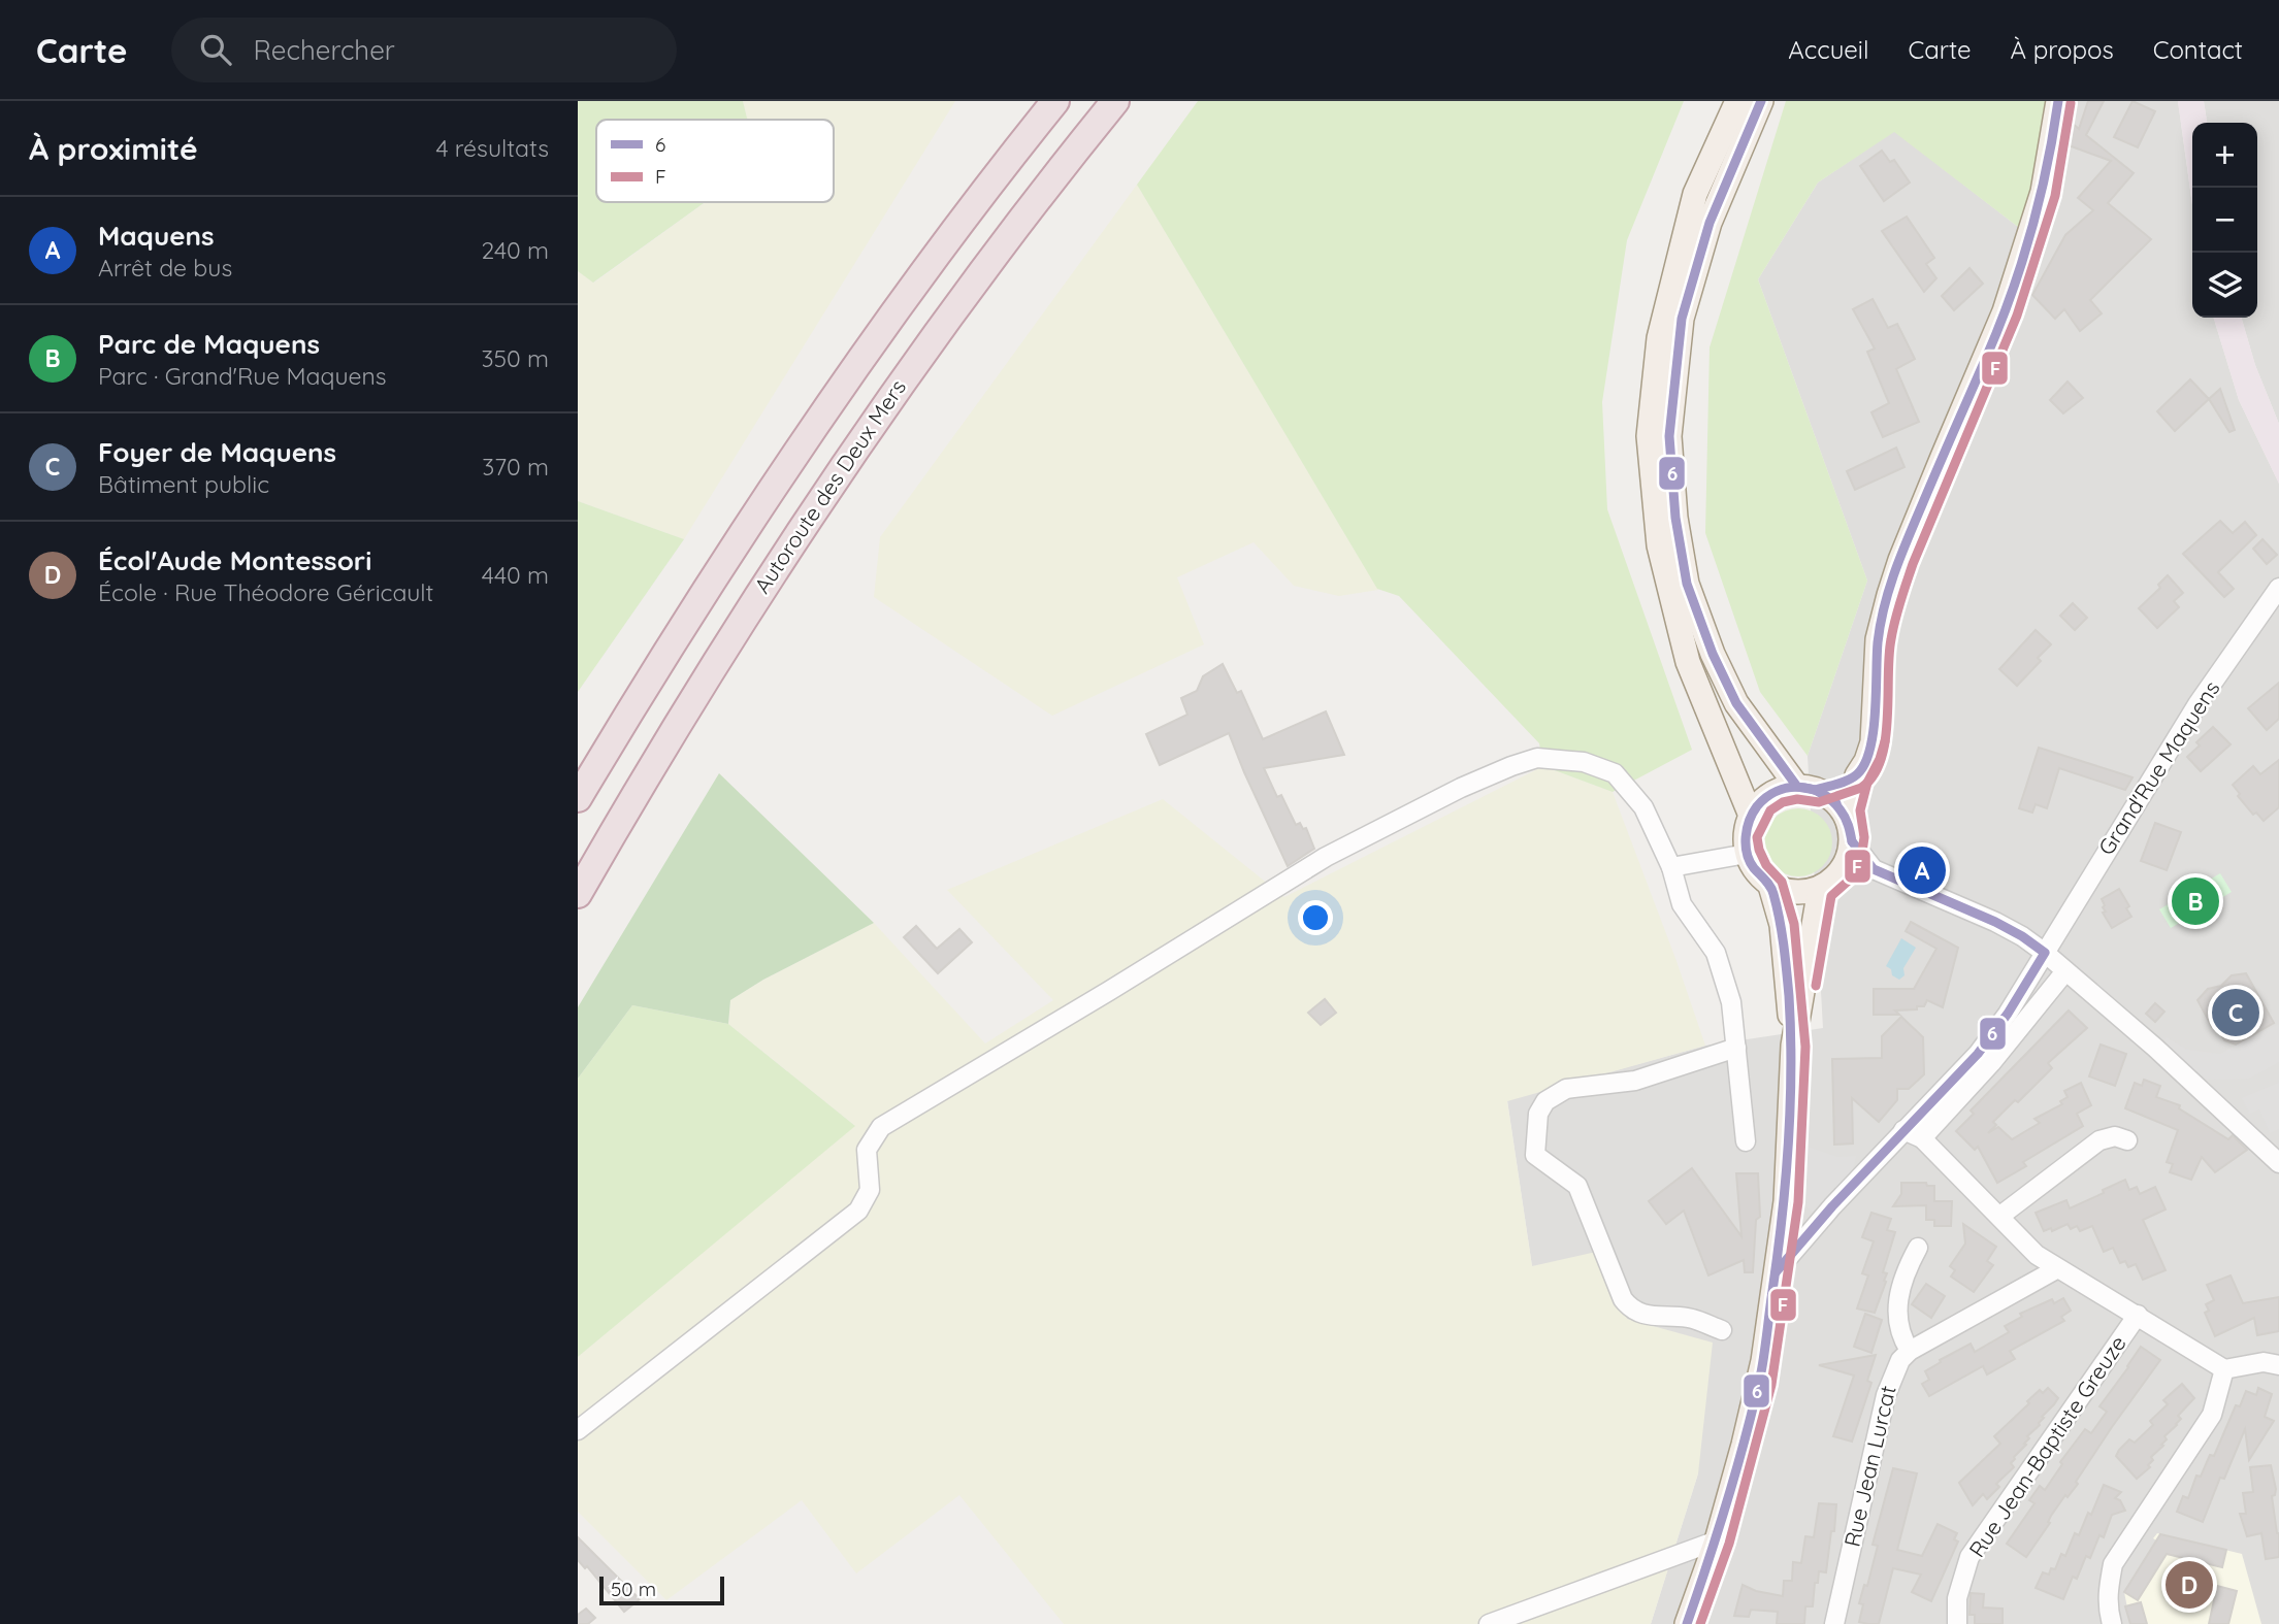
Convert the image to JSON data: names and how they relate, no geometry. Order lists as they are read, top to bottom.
{
  "streets": {
    "highway": ["Autoroute des Deux Mers"],
    "street": ["Grand'Rue Maquens", "Rue Jean-Baptiste Greuze", "Rue Jean Lurcat"]
  },
  "lines": ["transit line 6", "transit line F"],
  "legend": ["6", "F"],
  "scale_bar": "50 m",
  "page": {
    "header": "Carte",
    "search": "Rechercher",
    "nav": [
      "Accueil",
      "Carte",
      "À propos",
      "Contact"
    ],
    "heading": ["À proximité", "4 résultats"],
    "map_buttons": ["+", "−"],
    "list": [
      {
        "mark": "A",
        "name": "Maquens",
        "note": "Arrêt de bus",
        "value": "240 m"
      },
      {
        "mark": "B",
        "name": "Parc de Maquens",
        "note": "Parc · Grand'Rue Maquens",
        "value": "350 m"
      },
      {
        "mark": "C",
        "name": "Foyer de Maquens",
        "note": "Bâtiment public",
        "value": "370 m"
      },
      {
        "mark": "D",
        "name": "Écol'Aude Montessori",
        "note": "École · Rue Théodore Géricault",
        "value": "440 m"
      }
    ],
    "pins": [
      "A",
      "B",
      "C",
      "D"
    ],
    "scale": "50 m"
  }
}
